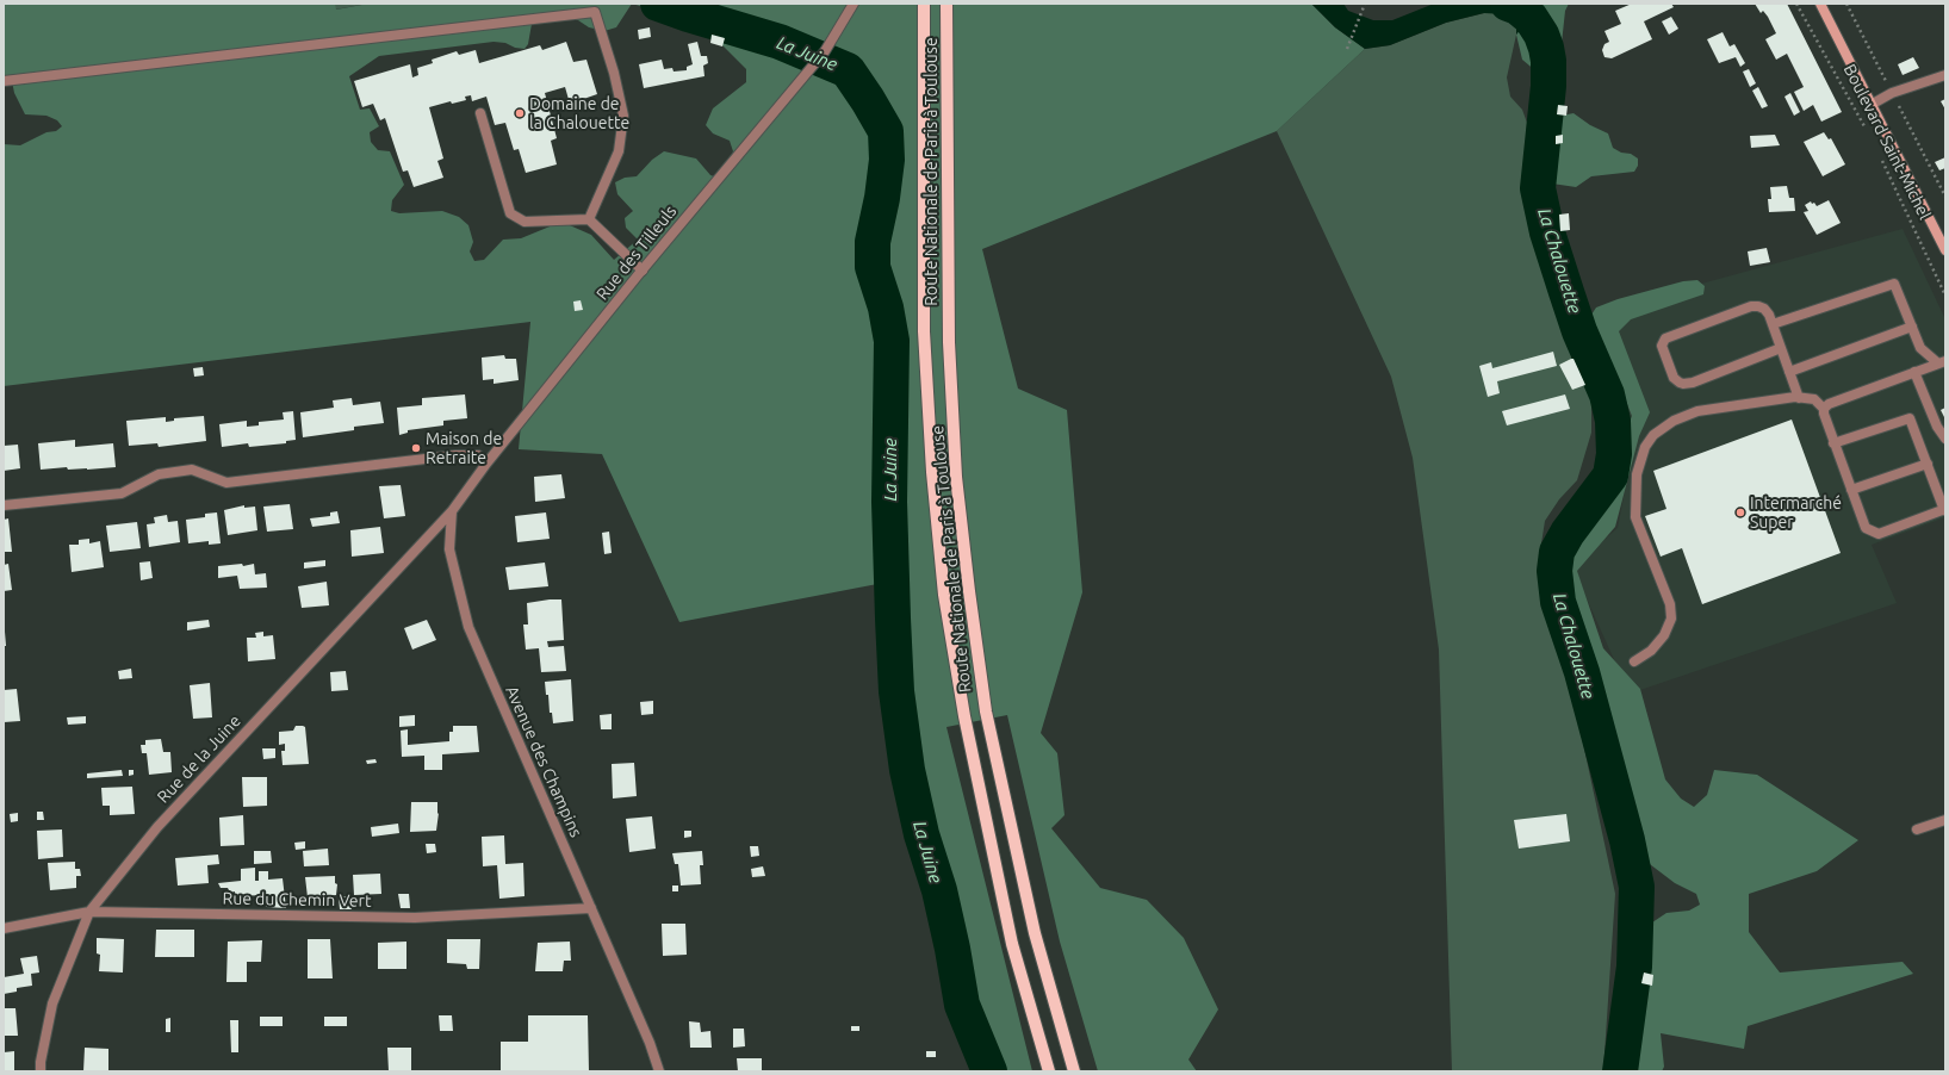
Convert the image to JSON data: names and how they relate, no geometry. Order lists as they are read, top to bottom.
{
  "streets": {
    "main road": ["Boulevard Saint-Michel", "Route Nationale de Paris à Toulouse"],
    "street": [
      "Rue des Tilleuls",
      "Rue de la Juine",
      "Avenue des Champins",
      "Rue du Chemin Vert"
    ]
  },
  "crossings": [
    ["Rue de la Juine", "Avenue des Champins"],
    ["Rue de la Juine", "Rue du Chemin Vert"],
    ["Avenue des Champins", "Rue du Chemin Vert"]
  ],
  "water": ["La Juine", "La Chalouette"],
  "places": ["Domaine de la Chalouette", "Maison de Retraite", "Intermarché Super"]
}
